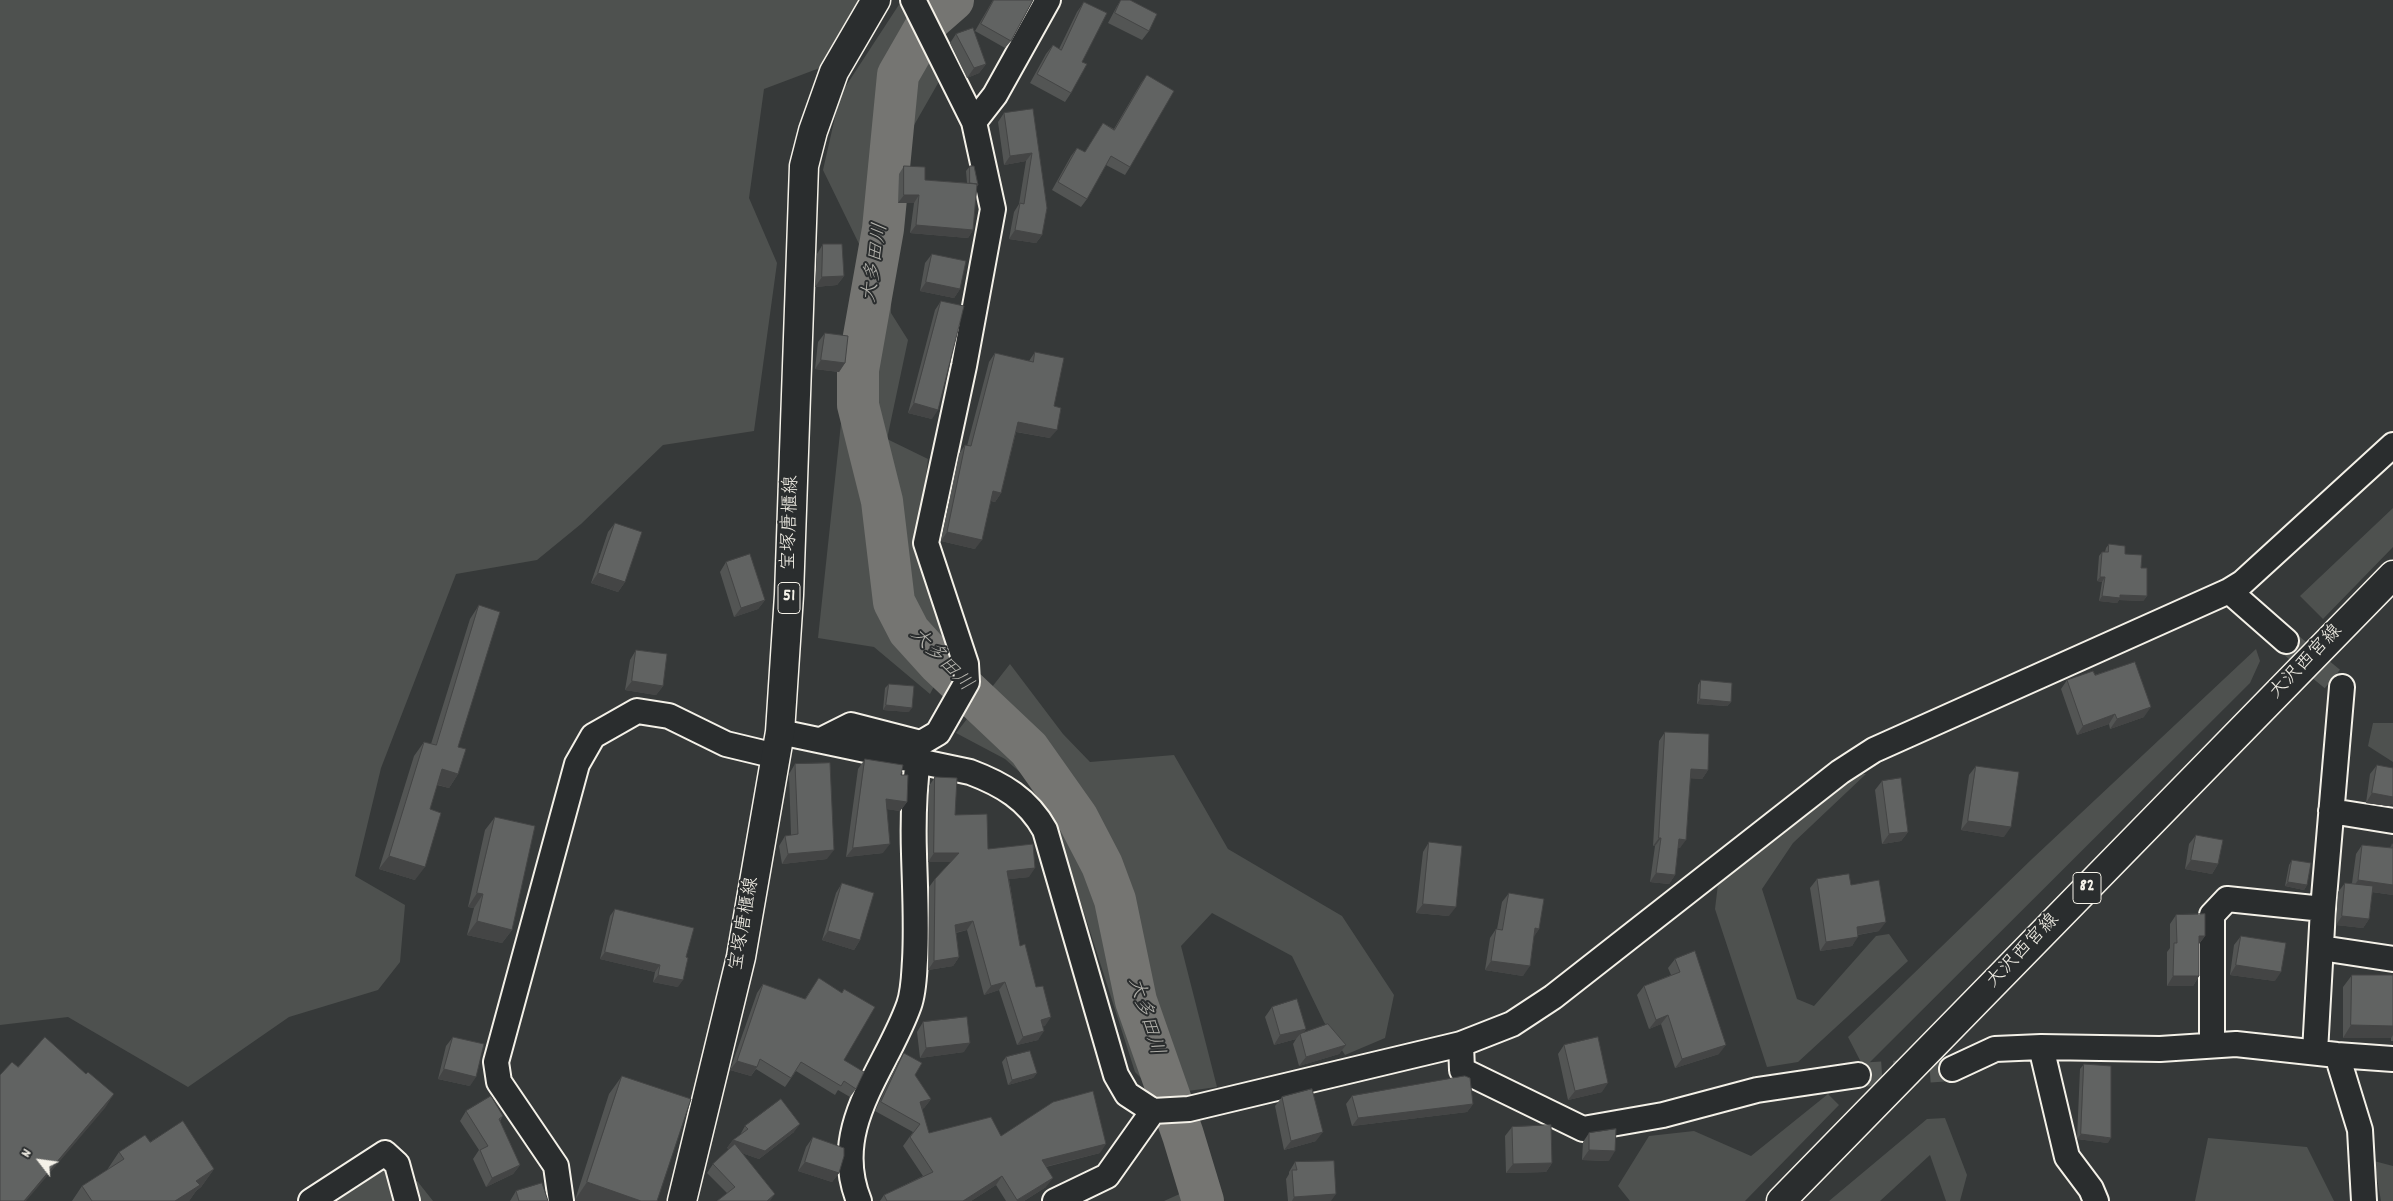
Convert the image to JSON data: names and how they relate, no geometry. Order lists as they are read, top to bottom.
{
  "streets": {
    "main road": [
      "宝塚唐櫃線",
      "51",
      "大沢西宮線",
      "82"
    ]
  },
  "water": ["大多田川"],
  "north": "top left"
}
